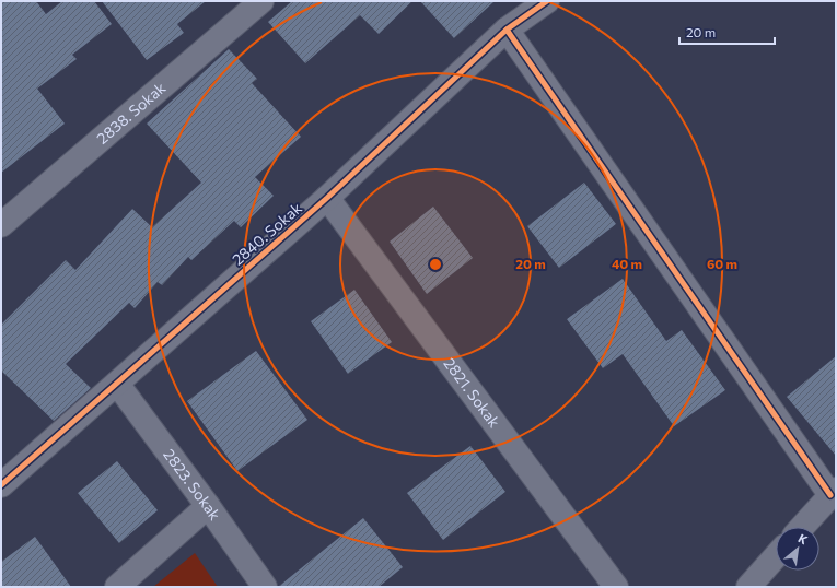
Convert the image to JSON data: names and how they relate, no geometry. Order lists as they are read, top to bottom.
{
  "streets": {
    "street": [
      "2838. Sokak",
      "2840. Sokak",
      "2821. Sokak",
      "2823. Sokak"
    ]
  },
  "crossings": [
    ["2840. Sokak", "2821. Sokak"],
    ["2840. Sokak", "2823. Sokak"]
  ],
  "scale_bar": "20 m",
  "north": "top right",
  "rings": ["20 m", "40 m", "60 m"]
}
